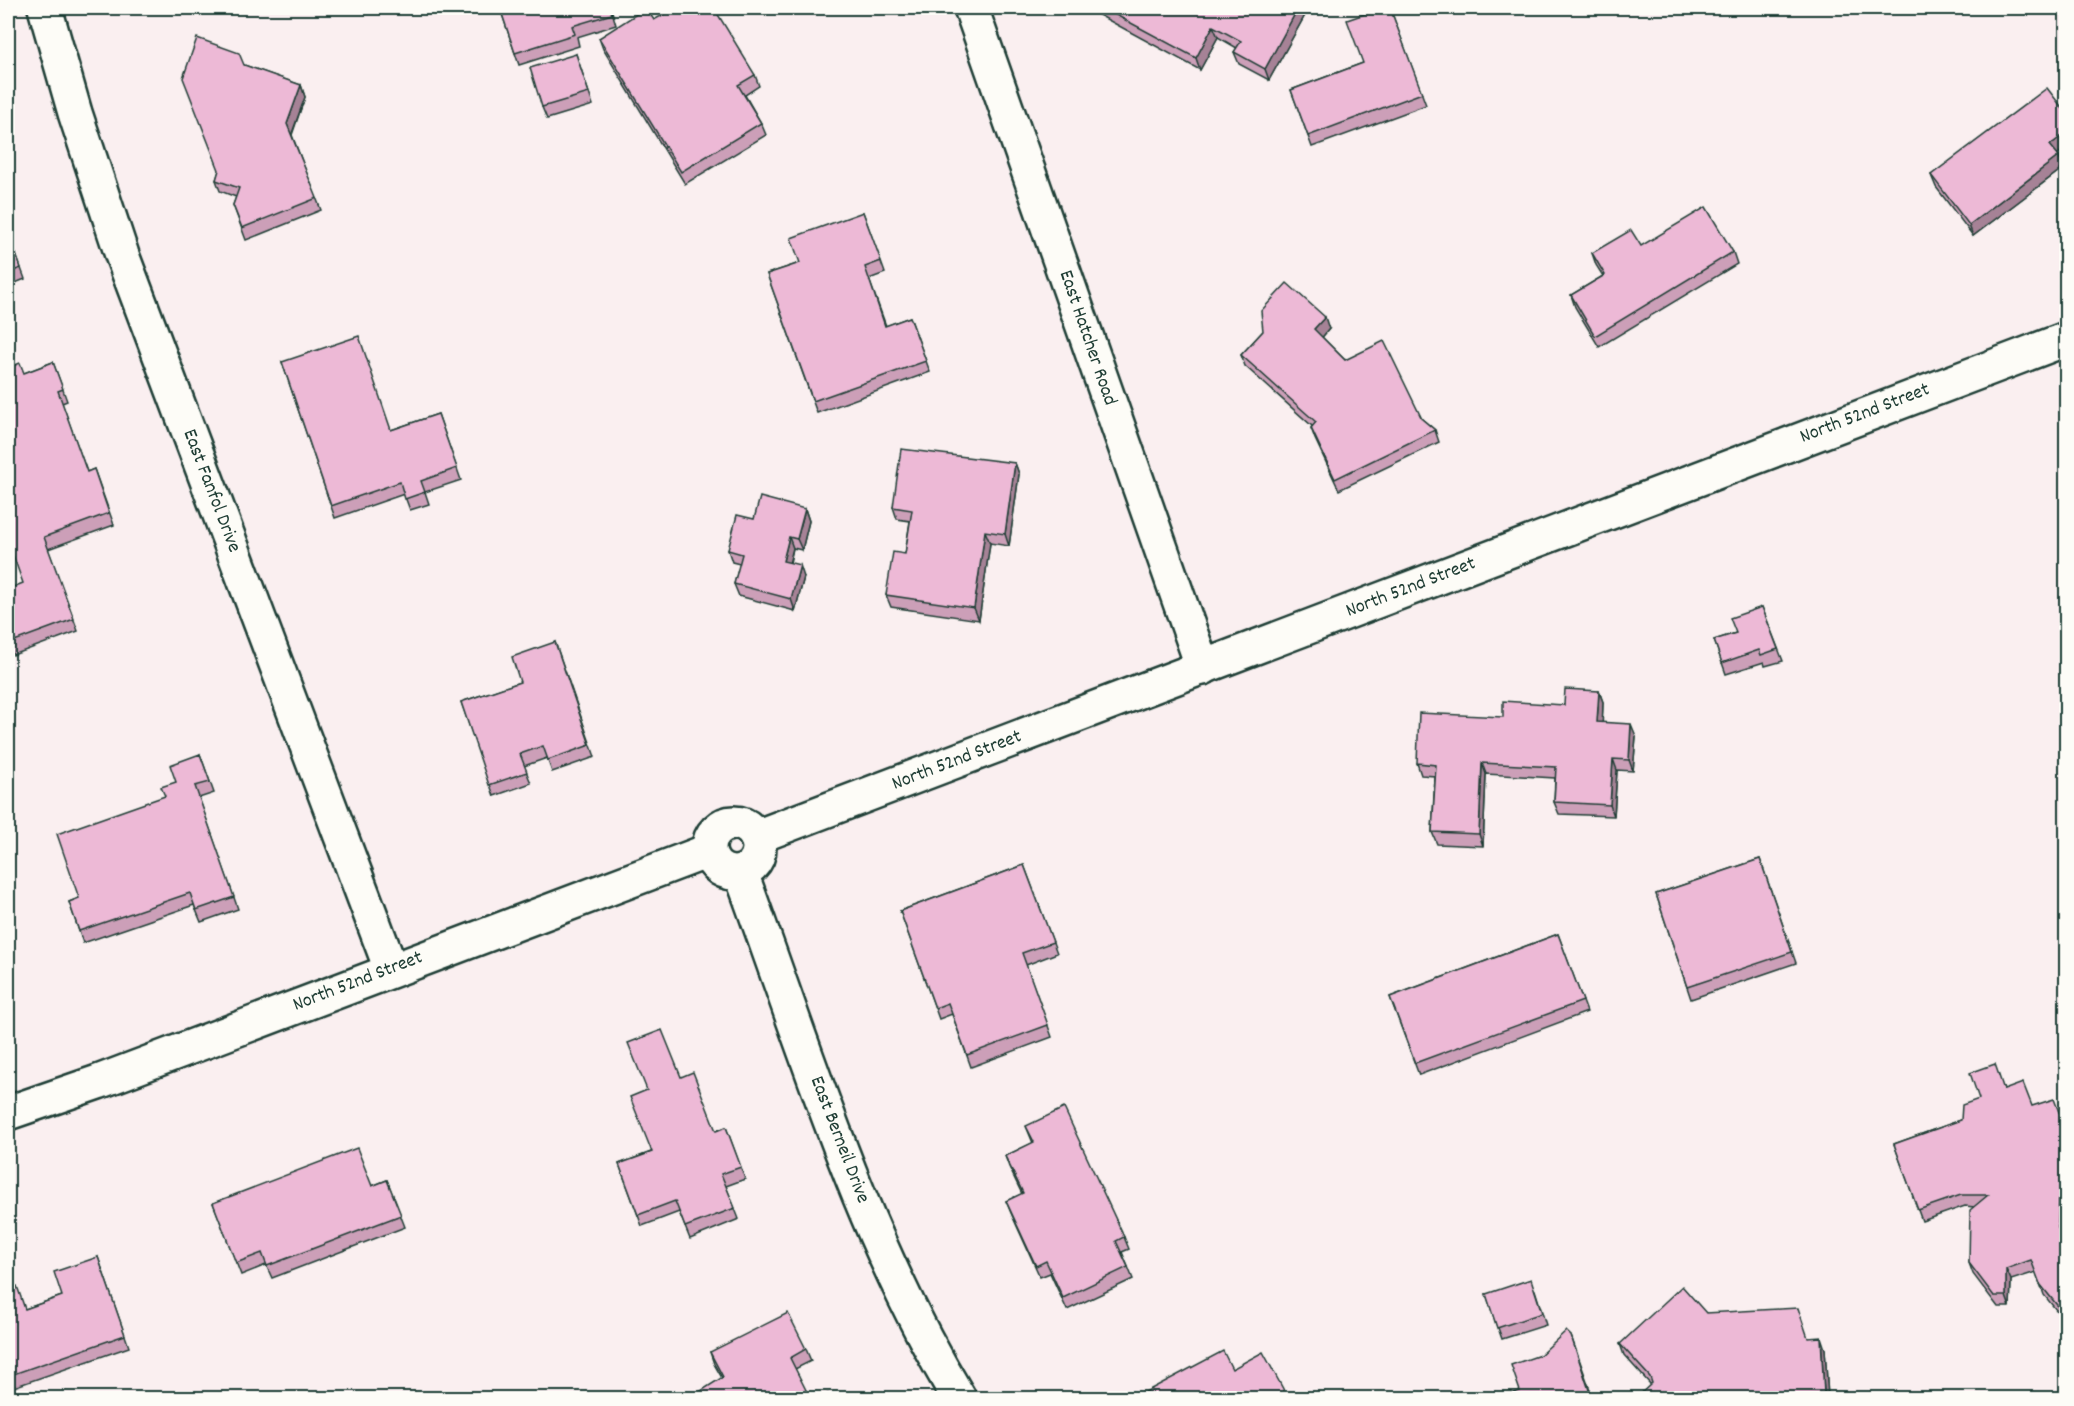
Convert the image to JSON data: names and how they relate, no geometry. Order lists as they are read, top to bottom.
{
  "streets": {
    "street": [
      "East Hatcher Road",
      "North 52nd Street",
      "East Fanfol Drive",
      "East Berneil Drive"
    ]
  },
  "crossings": [
    ["East Hatcher Road", "North 52nd Street"],
    ["North 52nd Street", "East Fanfol Drive"],
    ["North 52nd Street", "East Berneil Drive"]
  ]
}
